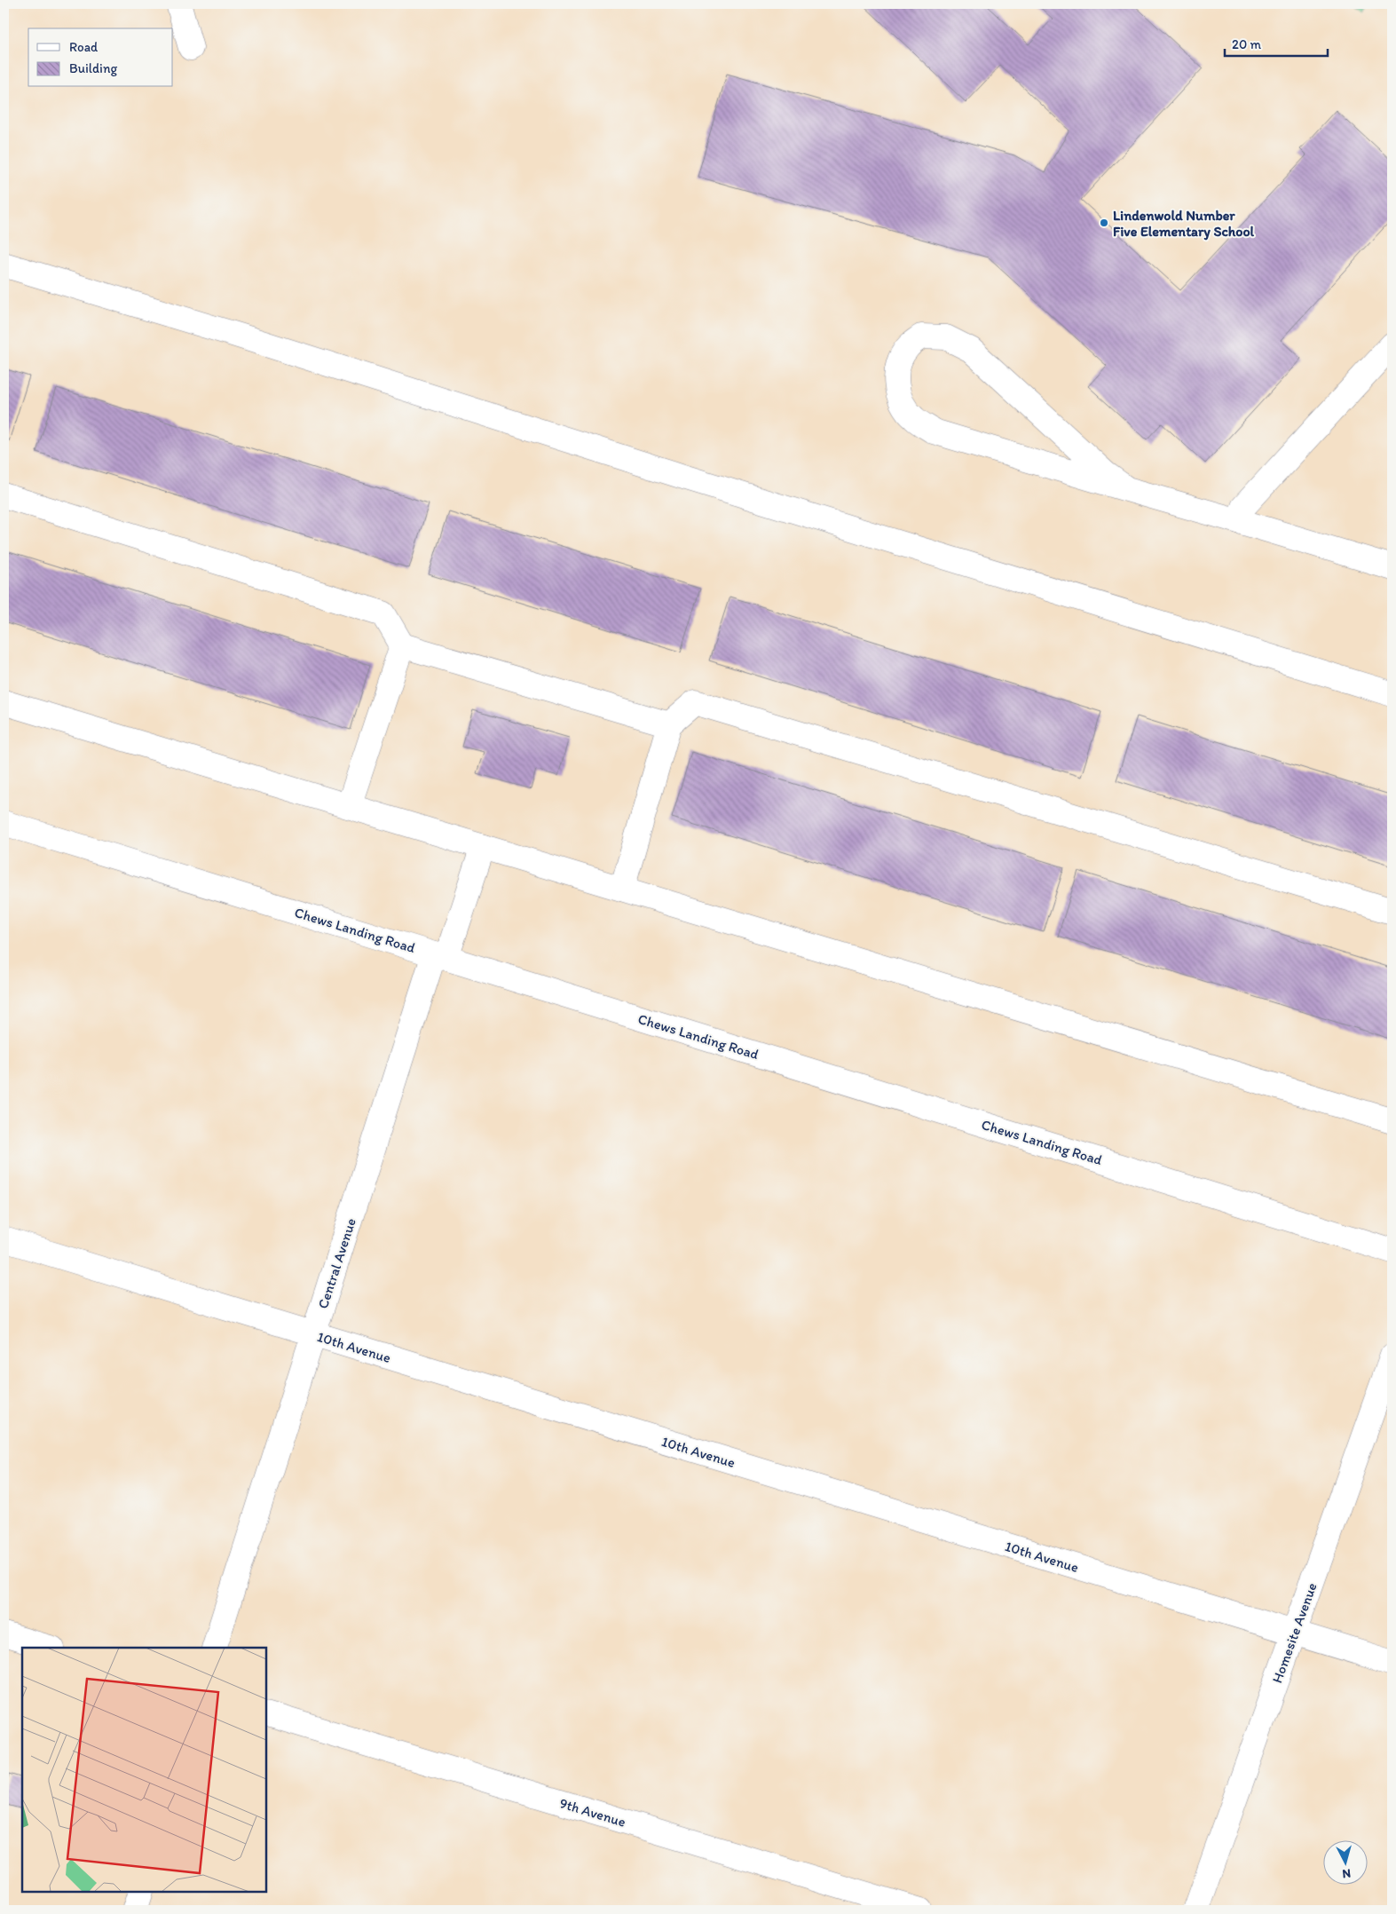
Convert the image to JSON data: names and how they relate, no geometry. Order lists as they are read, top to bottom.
{
  "streets": {
    "street": [
      "Chews Landing Road",
      "Central Avenue",
      "10th Avenue",
      "Homesite Avenue",
      "9th Avenue"
    ]
  },
  "crossings": [
    ["Chews Landing Road", "Central Avenue"],
    ["Central Avenue", "10th Avenue"],
    ["10th Avenue", "Homesite Avenue"]
  ],
  "places": ["Lindenwold Number Five Elementary School"],
  "legend": ["Road", "Building"],
  "scale_bar": "20 m",
  "north": "bottom"
}
